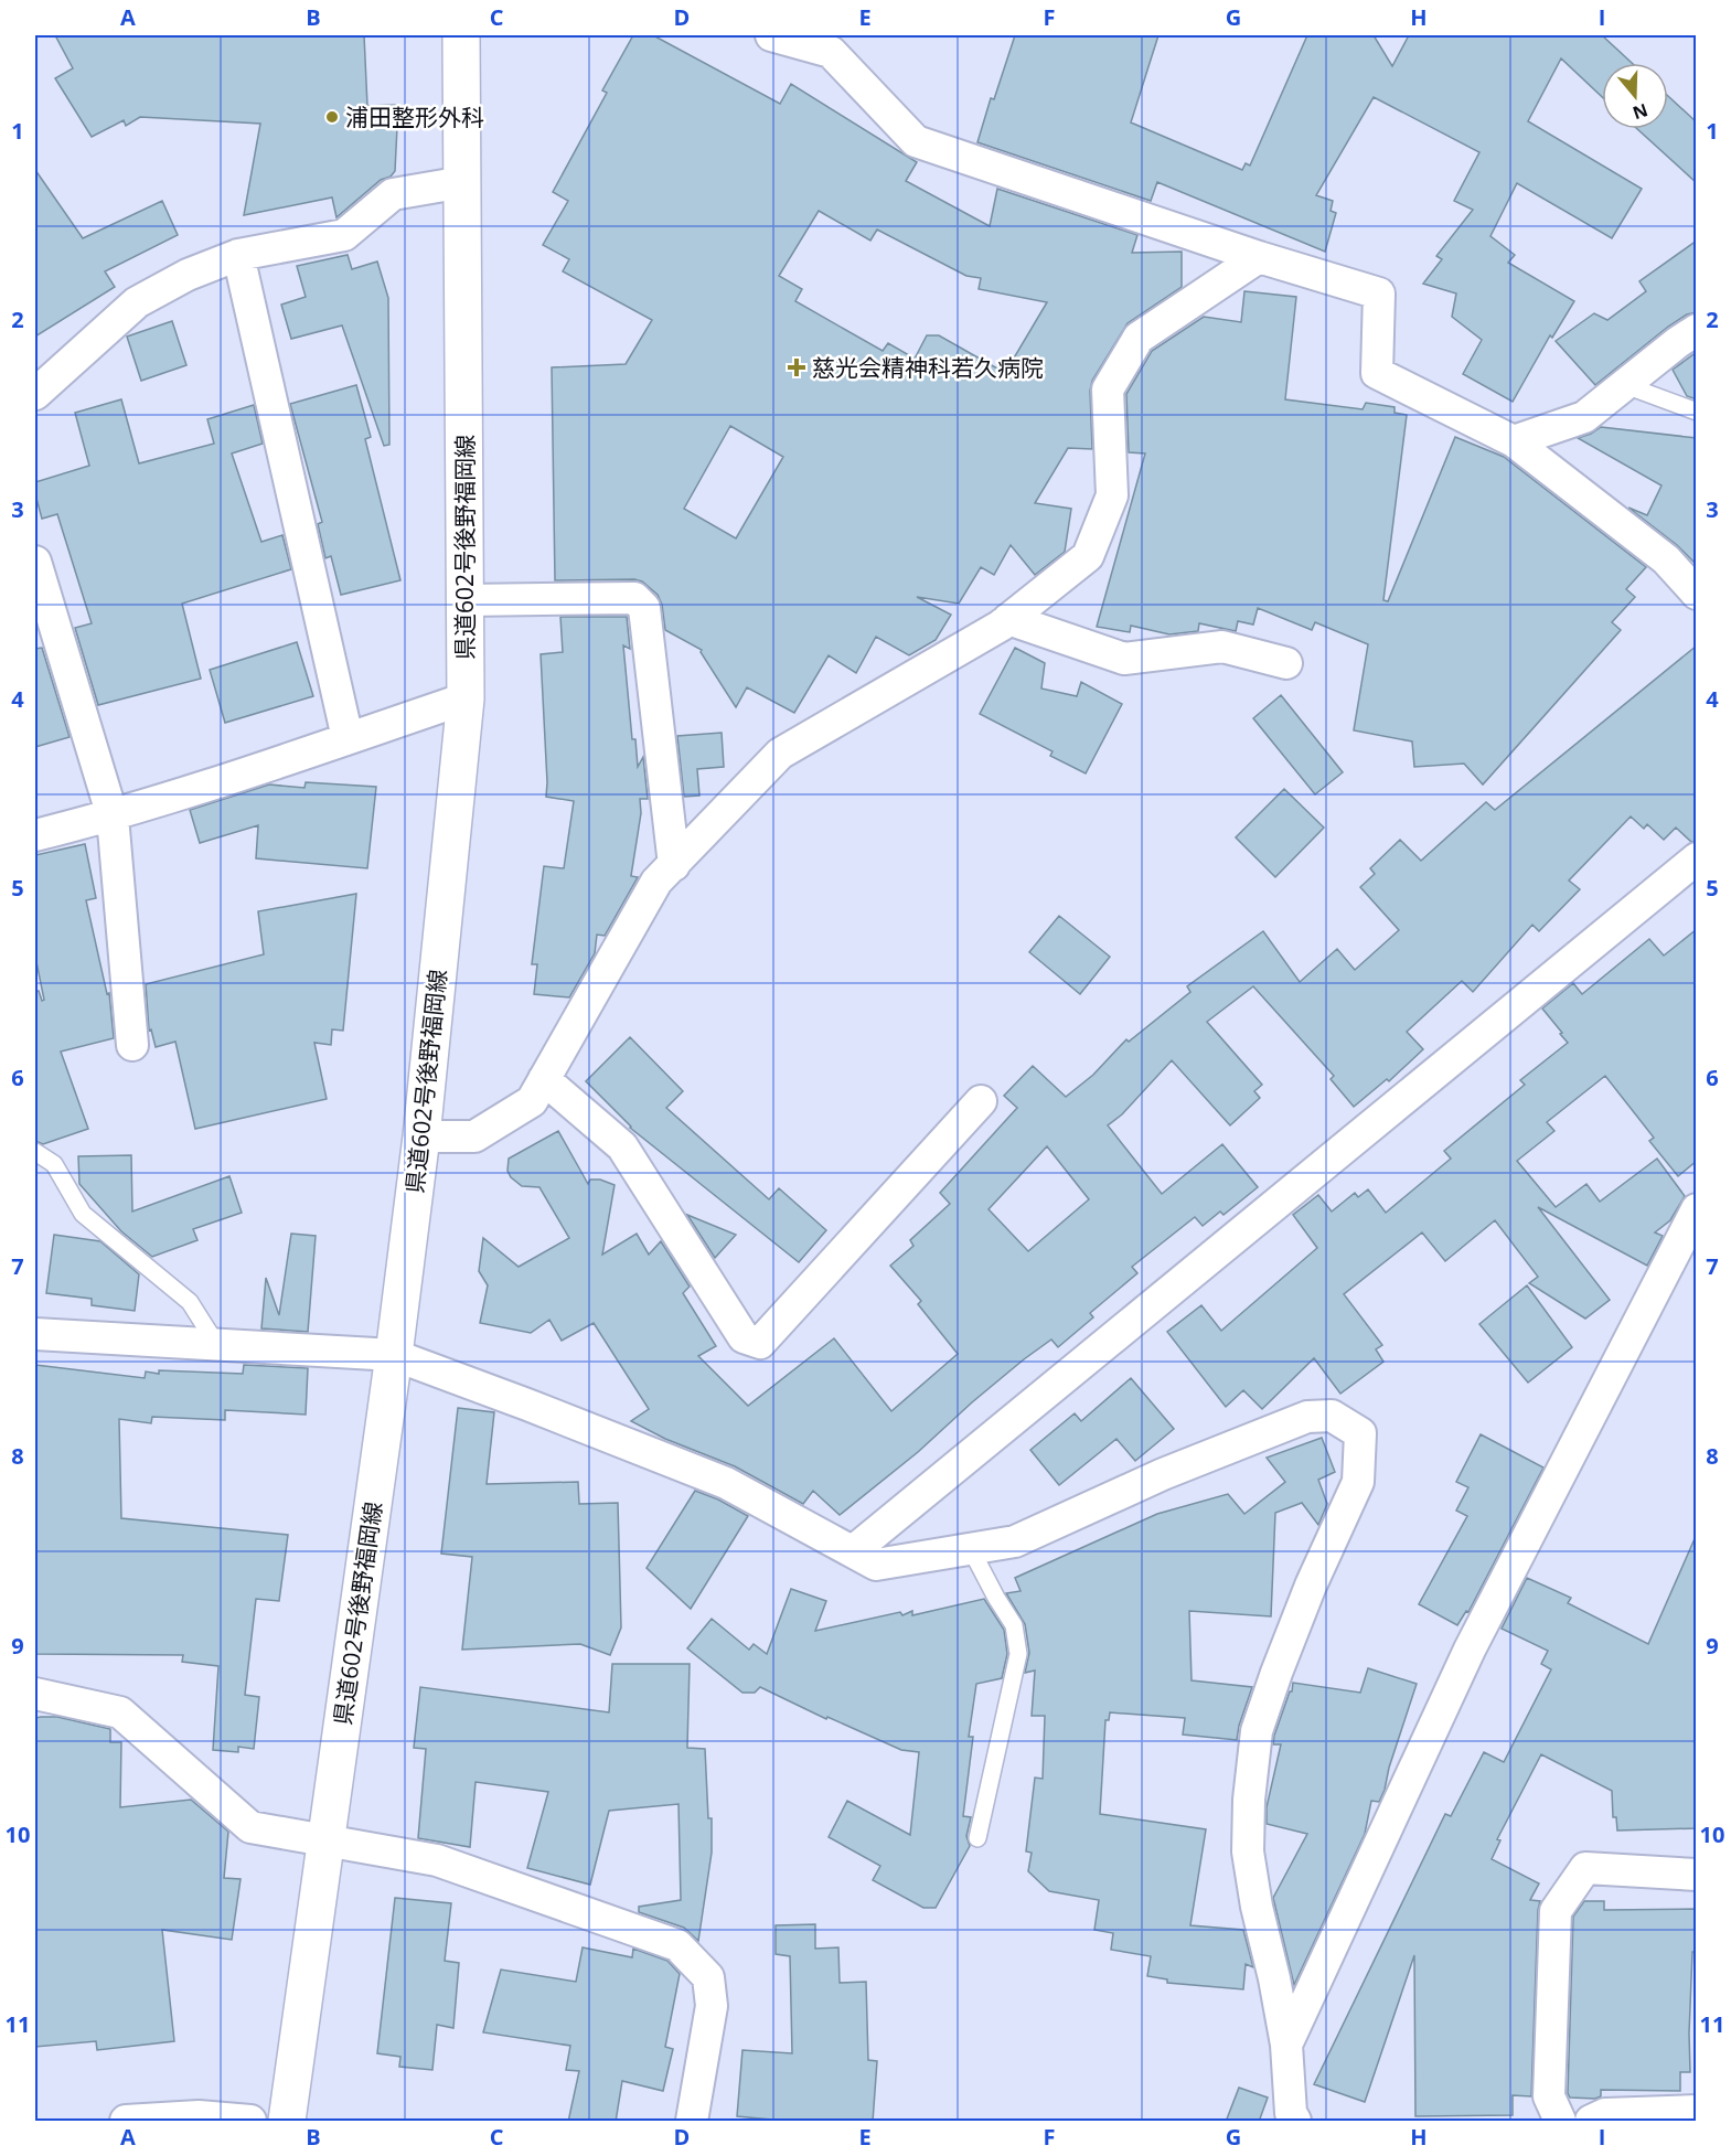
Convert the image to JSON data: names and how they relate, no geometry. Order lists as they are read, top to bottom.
{
  "streets": {
    "main road": ["県道602号後野福岡線"]
  },
  "places": {
    "other": ["浦田整形外科"],
    "health": ["慈光会精神科若久病院"]
  },
  "north": "bottom",
  "grid": {
    "columns": [
      "A",
      "B",
      "C",
      "D",
      "E",
      "F",
      "G",
      "H",
      "I"
    ],
    "rows": [
      "1",
      "2",
      "3",
      "4",
      "5",
      "6",
      "7",
      "8",
      "9",
      "10",
      "11"
    ]
  }
}
